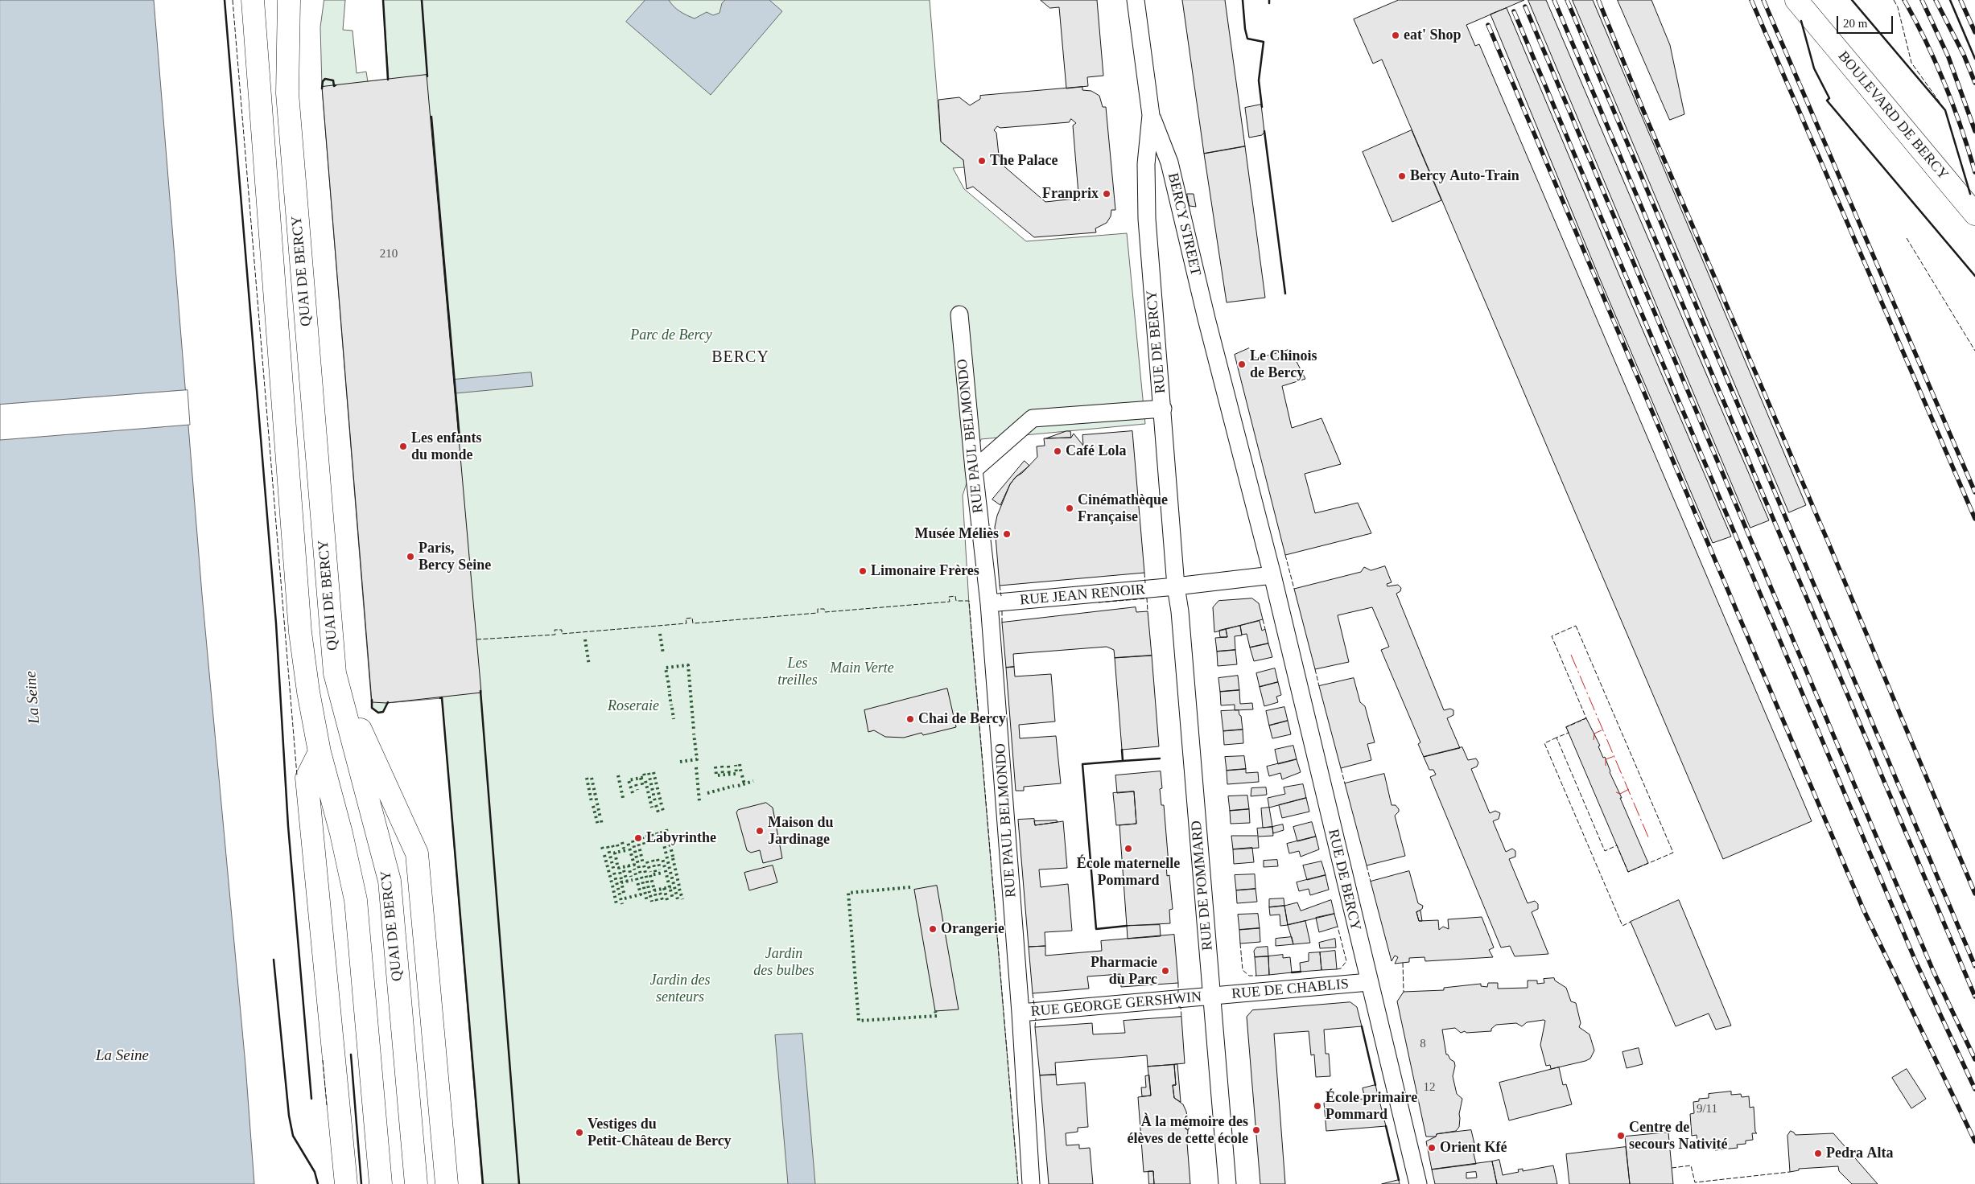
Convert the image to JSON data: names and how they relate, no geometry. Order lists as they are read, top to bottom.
{
  "streets": {
    "main road": ["BOULEVARD DE BERCY", "QUAI DE BERCY"],
    "street": [
      "BERCY STREET",
      "RUE DE BERCY",
      "RUE PAUL BELMONDO",
      "RUE JEAN RENOIR",
      "RUE DE POMMARD",
      "RUE DE CHABLIS",
      "RUE GEORGE GERSHWIN"
    ]
  },
  "crossings": [
    ["BERCY STREET", "RUE DE BERCY"],
    ["RUE DE BERCY", "RUE JEAN RENOIR"],
    ["RUE DE BERCY", "RUE DE POMMARD"],
    ["RUE DE BERCY", "RUE DE CHABLIS"],
    ["RUE PAUL BELMONDO", "RUE JEAN RENOIR"],
    ["RUE PAUL BELMONDO", "RUE GEORGE GERSHWIN"],
    ["RUE JEAN RENOIR", "RUE DE POMMARD"],
    ["RUE DE POMMARD", "RUE DE CHABLIS"],
    ["RUE DE POMMARD", "RUE GEORGE GERSHWIN"],
    ["RUE DE CHABLIS", "RUE GEORGE GERSHWIN"]
  ],
  "districts": ["BERCY"],
  "water": ["La Seine"],
  "parks": [
    "Parc de Bercy",
    "Les treilles",
    "Main Verte",
    "Roseraie",
    "Jardin des bulbes",
    "Jardin des senteurs"
  ],
  "places": [
    "eat' Shop",
    "The Palace",
    "Bercy Auto-Train",
    "Franprix",
    "Le Chinois de Bercy",
    "Les enfants du monde",
    "Café Lola",
    "Cinémathèque Française",
    "Musée Méliès",
    "Paris, Bercy Seine",
    "Limonaire Frères",
    "Chai de Bercy",
    "Maison du Jardinage",
    "Labyrinthe",
    "École maternelle Pommard",
    "Orangerie",
    "Pharmacie du Parc",
    "École primaire Pommard",
    "À la mémoire des élèves de cette école",
    "Vestiges du Petit-Château de Bercy",
    "Centre de secours Nativité",
    "Orient Kfé",
    "Pedra Alta"
  ],
  "house_numbers": [
    "210",
    "8",
    "12",
    "9/11"
  ],
  "scale_bar": "20 m"
}
